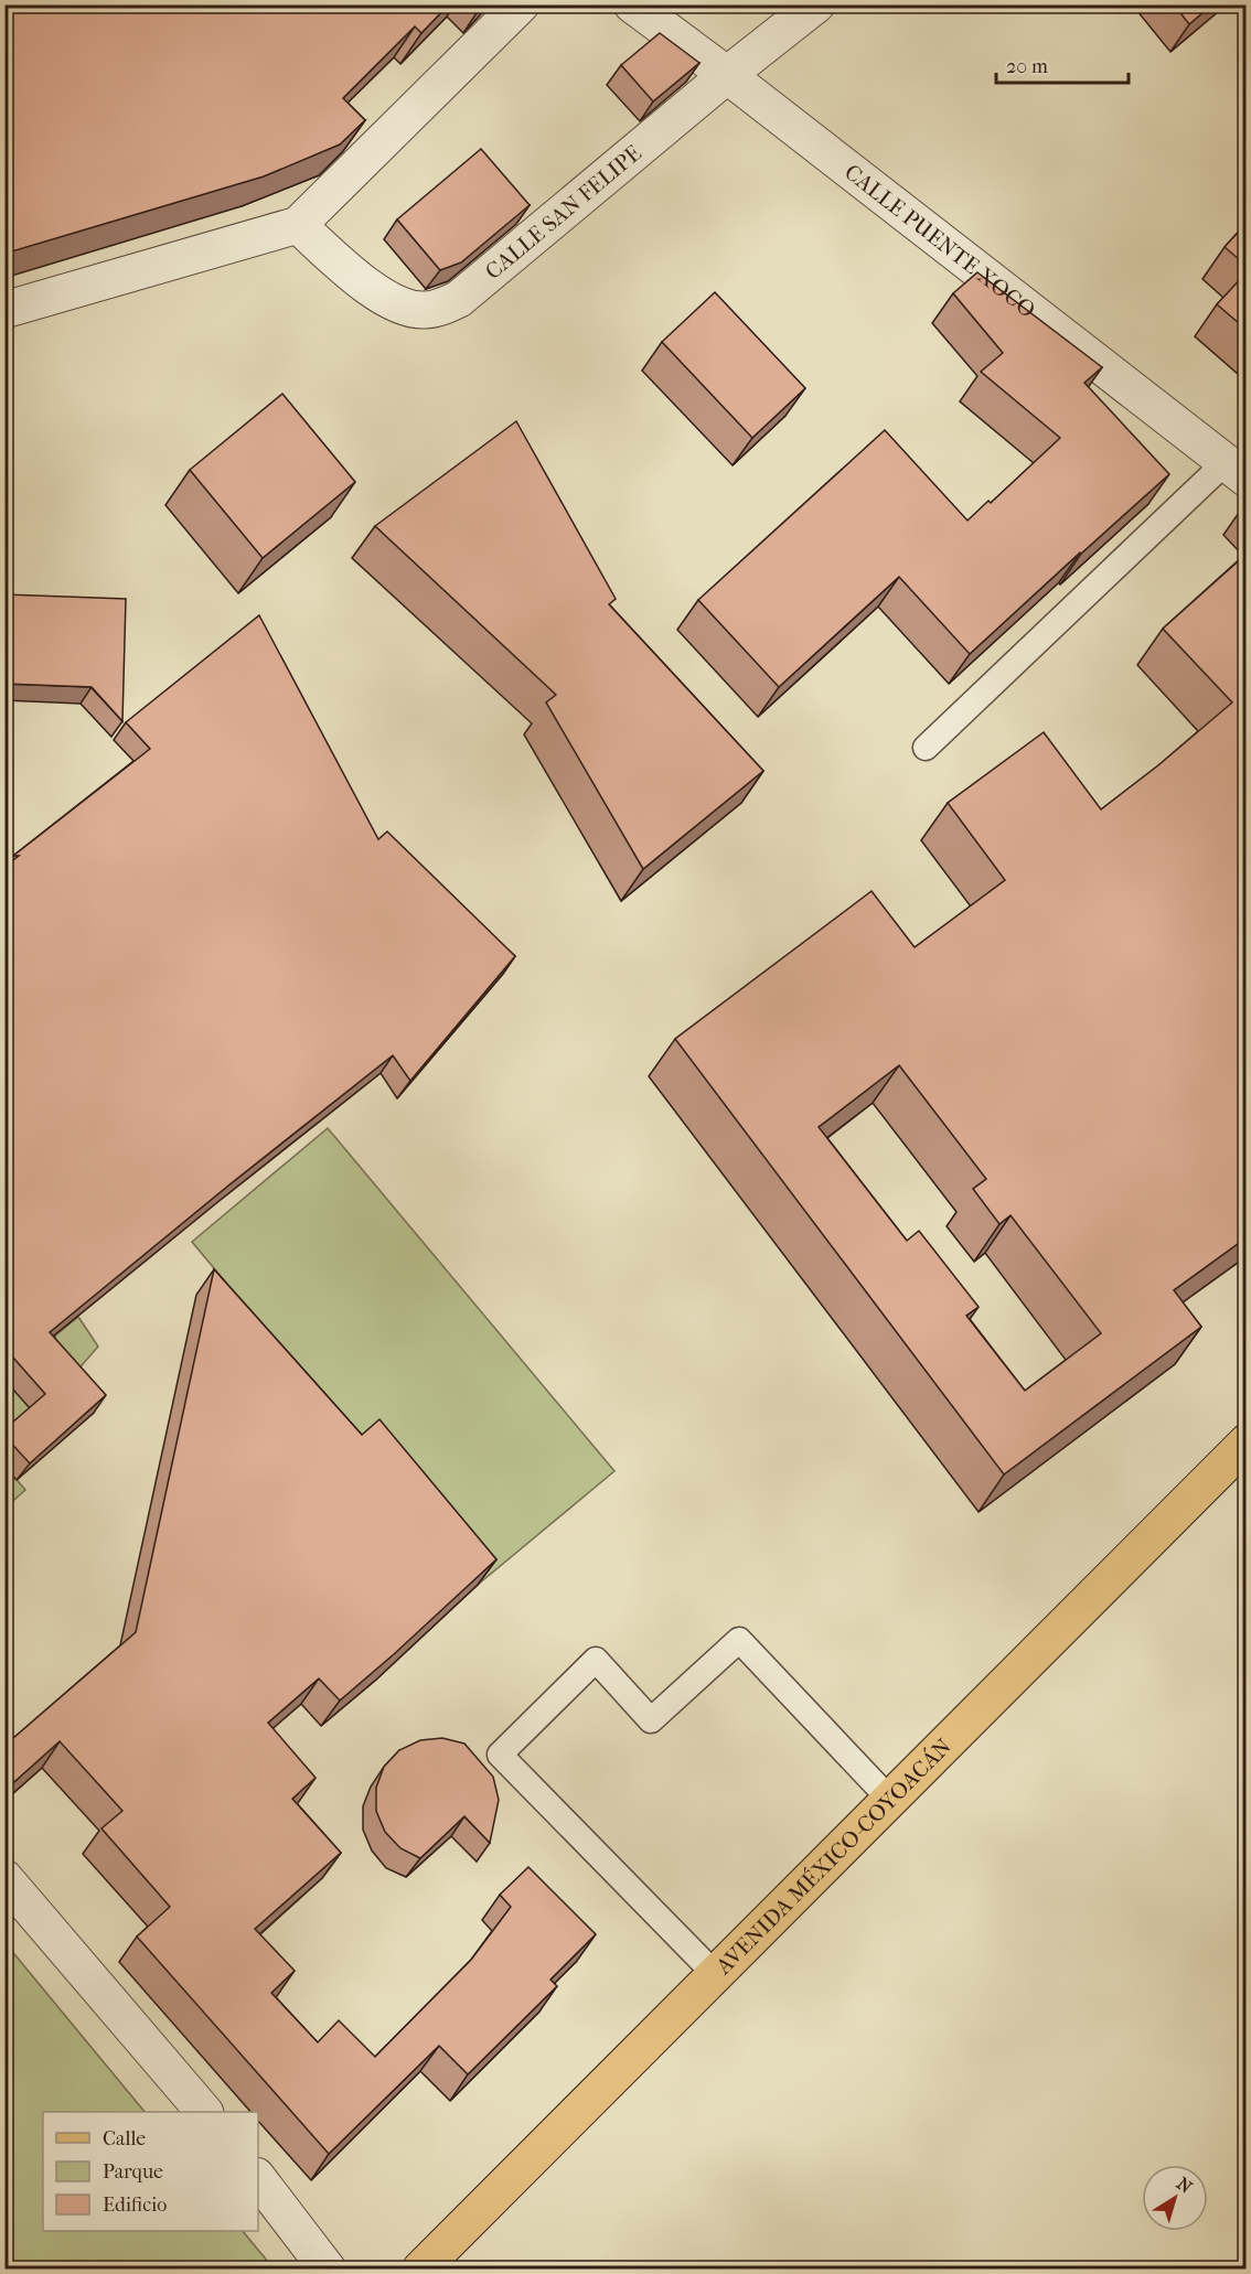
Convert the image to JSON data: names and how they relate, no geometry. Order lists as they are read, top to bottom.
{
  "streets": {
    "main road": ["AVENIDA MÉXICO-COYOACÁN"],
    "street": ["CALLE SAN FELIPE", "CALLE PUENTE XOCO"]
  },
  "crossings": [
    ["CALLE SAN FELIPE", "CALLE PUENTE XOCO"]
  ],
  "legend": ["Calle", "Parque", "Edificio"],
  "scale_bar": "20 m",
  "north": "top right"
}
